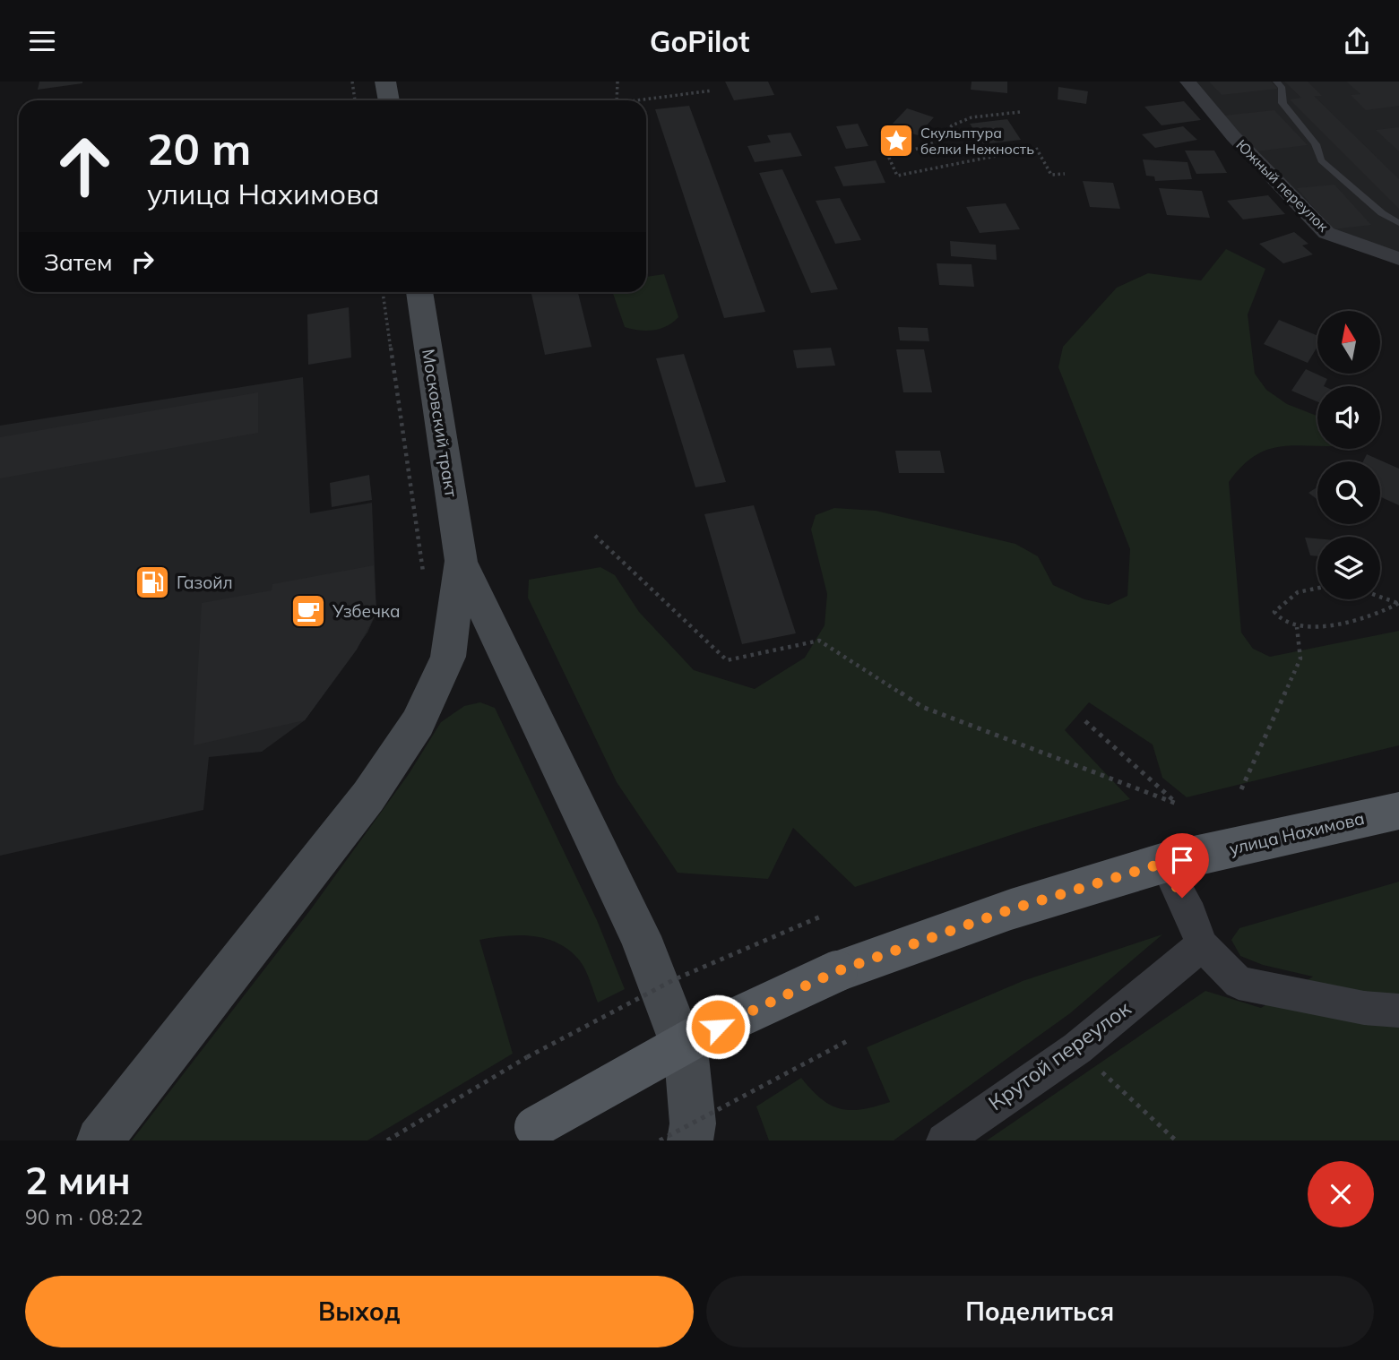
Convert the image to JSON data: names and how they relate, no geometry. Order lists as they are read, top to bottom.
{
  "streets": {
    "main road": ["Московский тракт", "улица Нахимова"],
    "street": ["Южный переулок", "Крутой переулок"]
  },
  "places": {
    "place": ["Скульптура белки Нежность"],
    "fuel station": ["Газойл"],
    "cafe": ["Узбечка"]
  },
  "north": "top",
  "page": {
    "header": "GoPilot",
    "turn": ["20 m", "улица Нахимова"],
    "then": "Затем",
    "heading": ["2 мин", "90 m · 08:22"],
    "buttons": ["Выход", "Поделиться"]
  }
}
